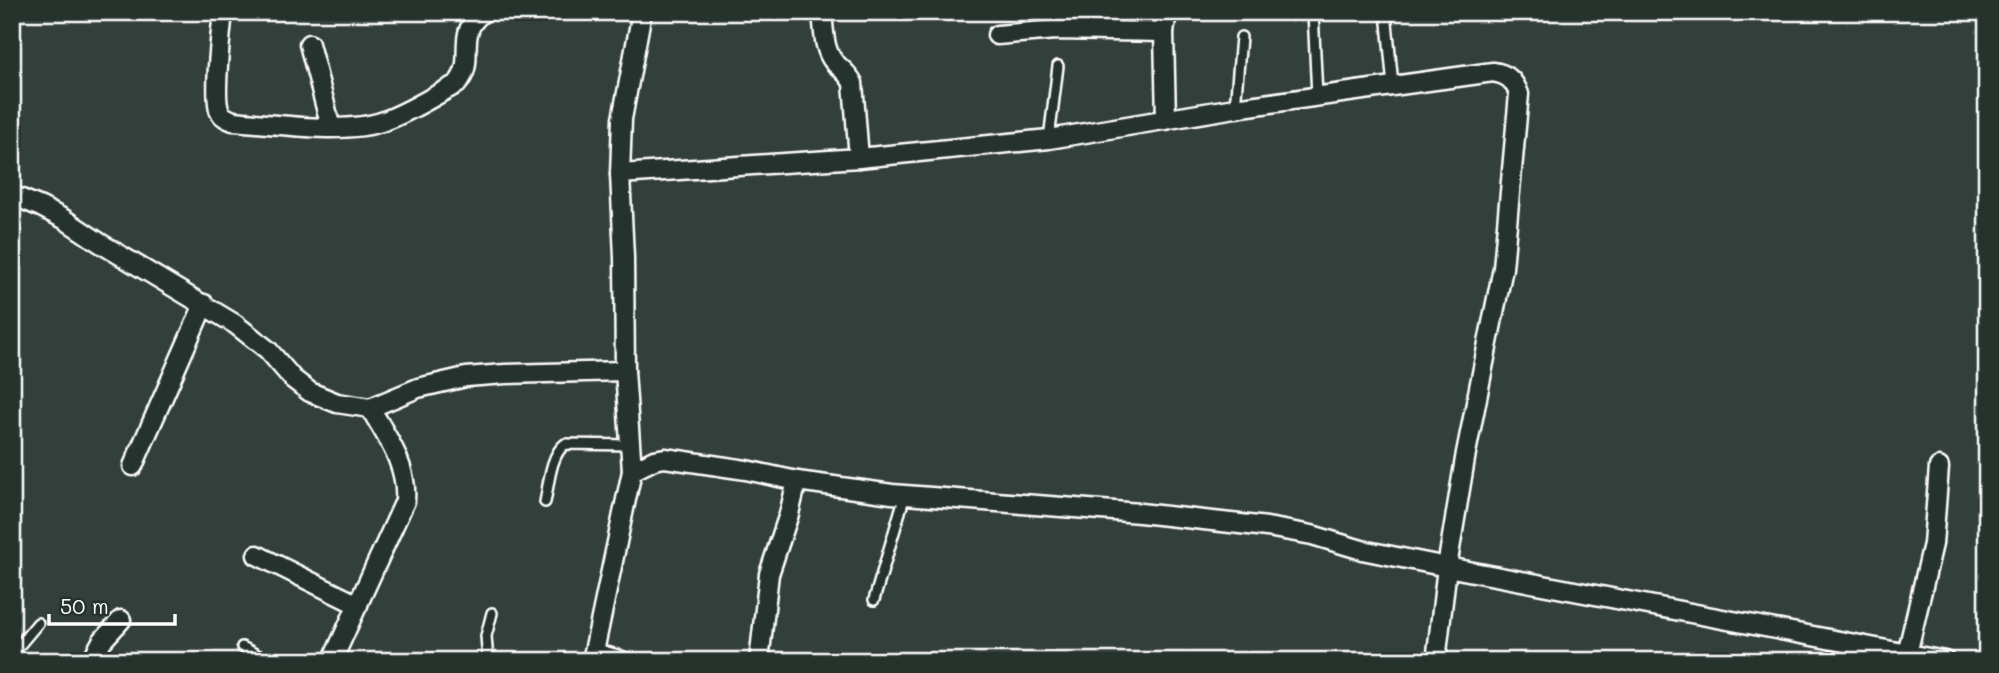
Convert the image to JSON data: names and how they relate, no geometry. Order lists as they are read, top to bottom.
{
  "scale_bar": "50 m"
}
